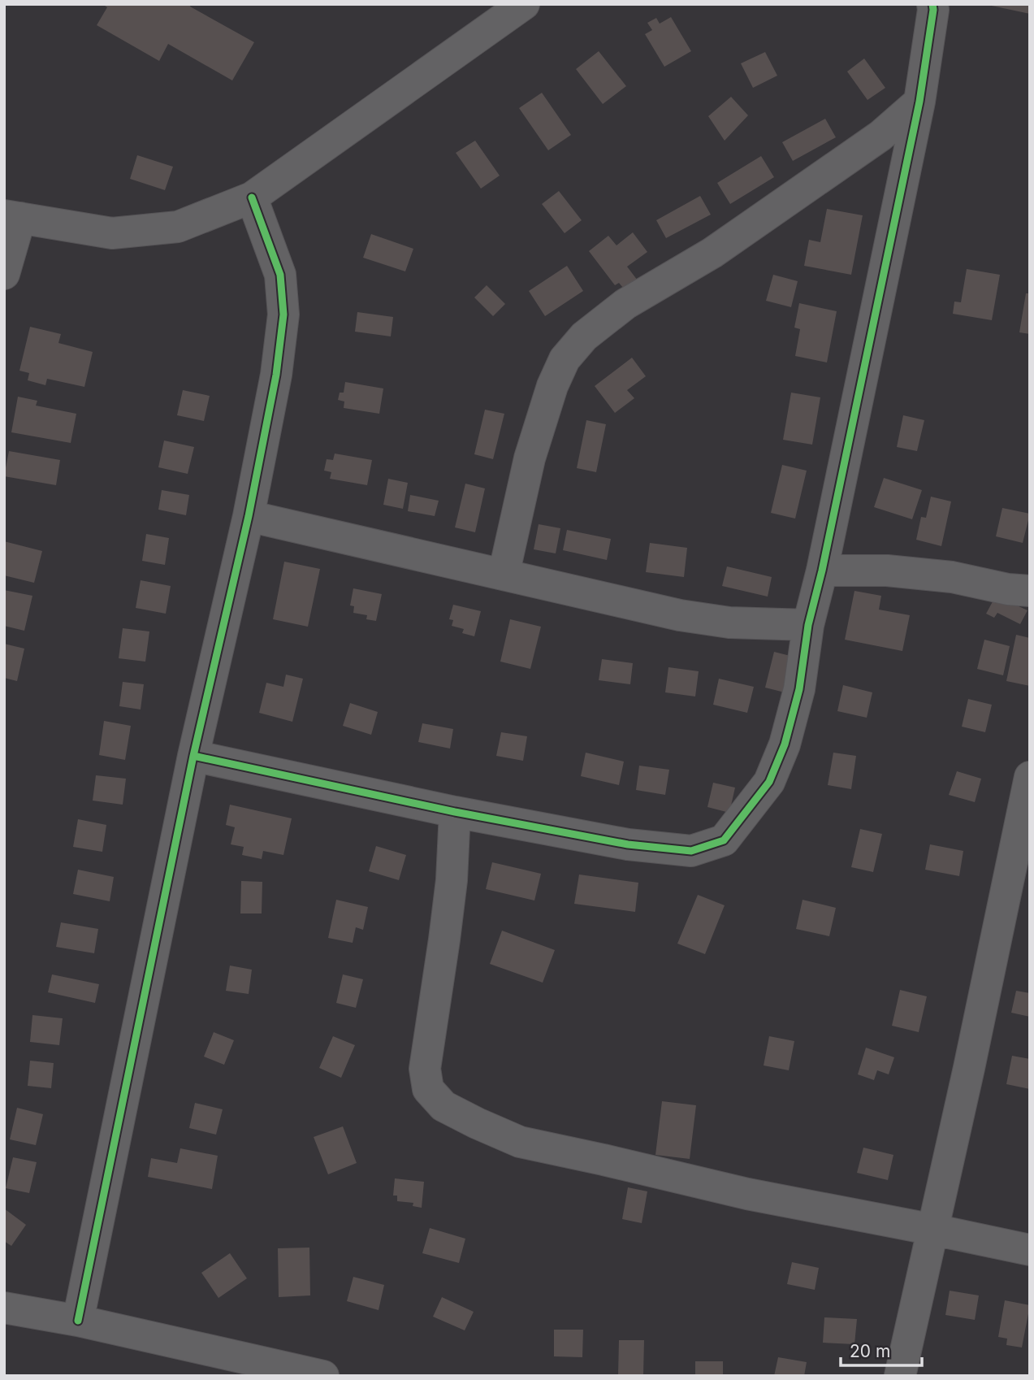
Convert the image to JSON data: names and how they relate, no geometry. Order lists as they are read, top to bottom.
{
  "scale_bar": "20 m"
}
